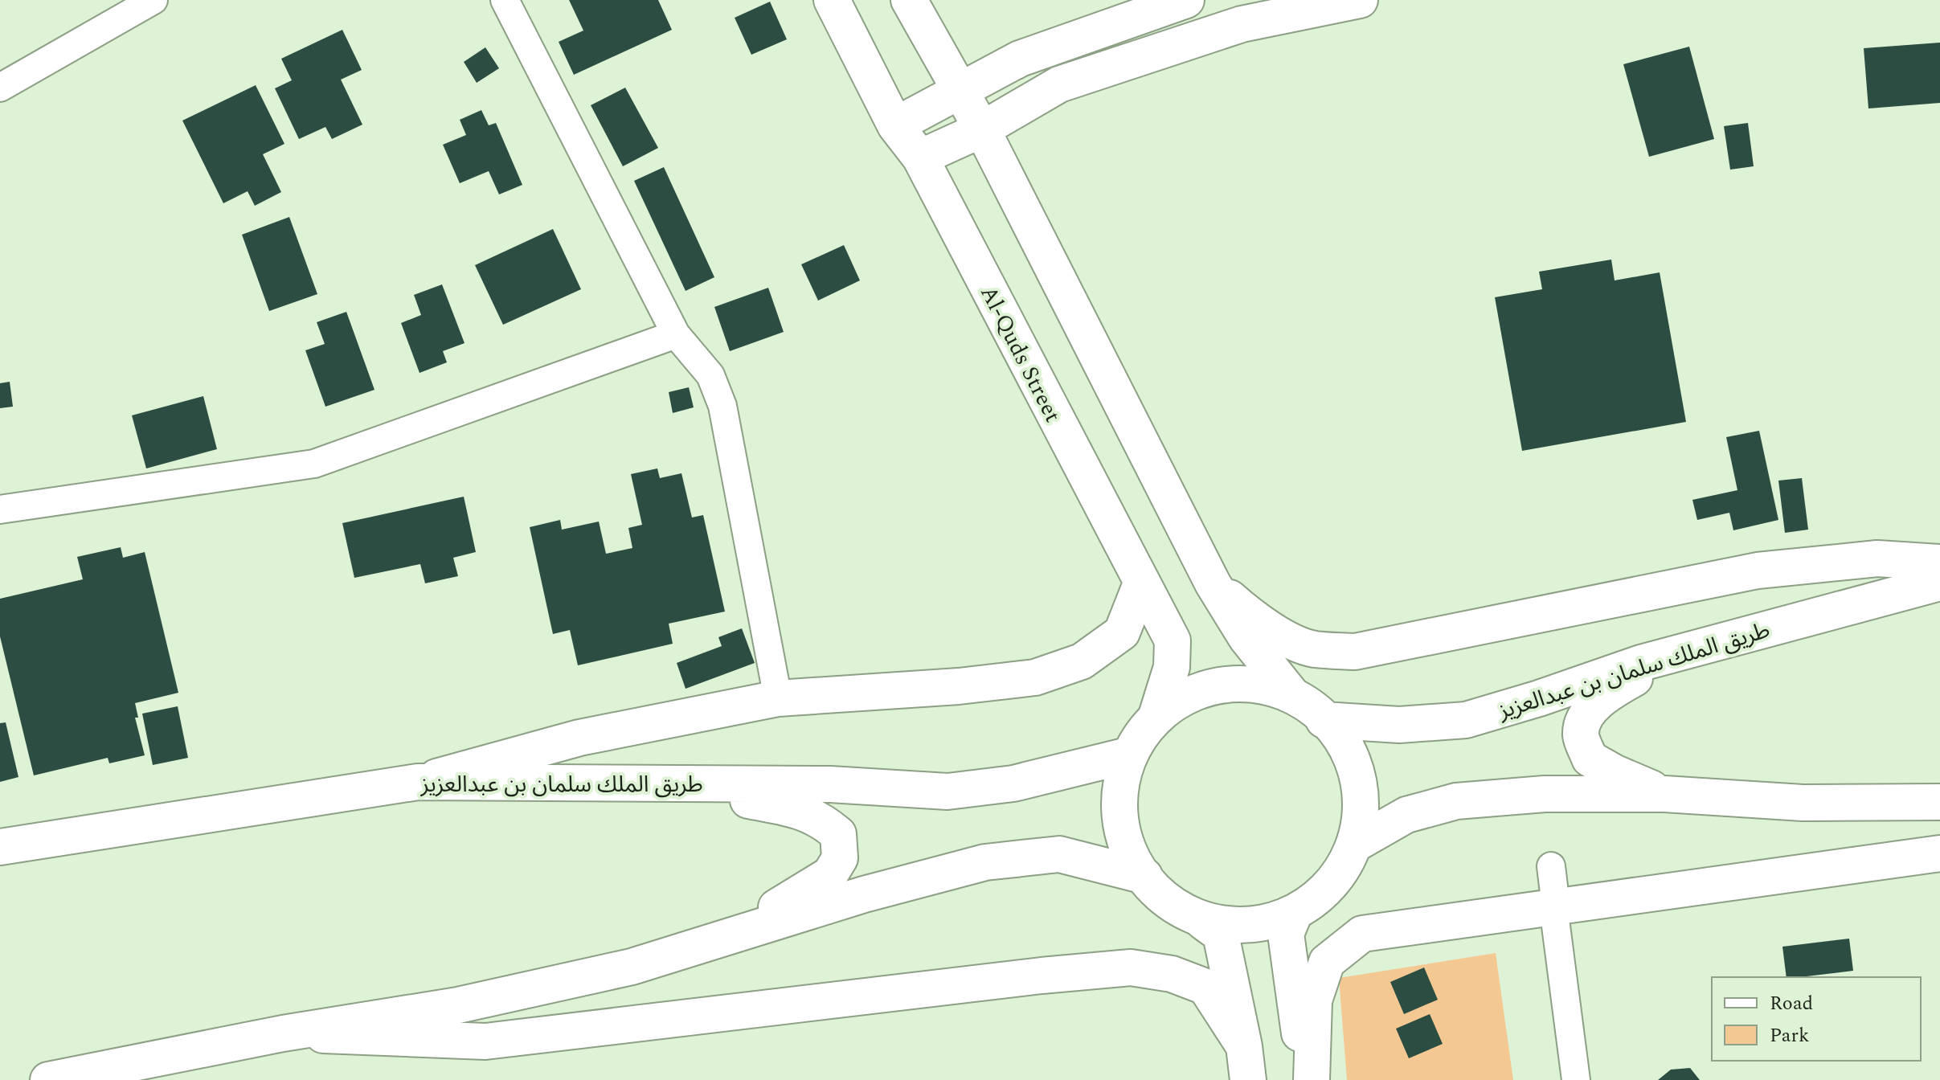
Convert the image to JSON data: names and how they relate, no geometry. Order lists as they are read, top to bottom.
{
  "streets": {
    "street": ["Al-Quds Street", "طريق الملك سلمان بن عبدالعزيز"]
  },
  "legend": ["Road", "Park"]
}
